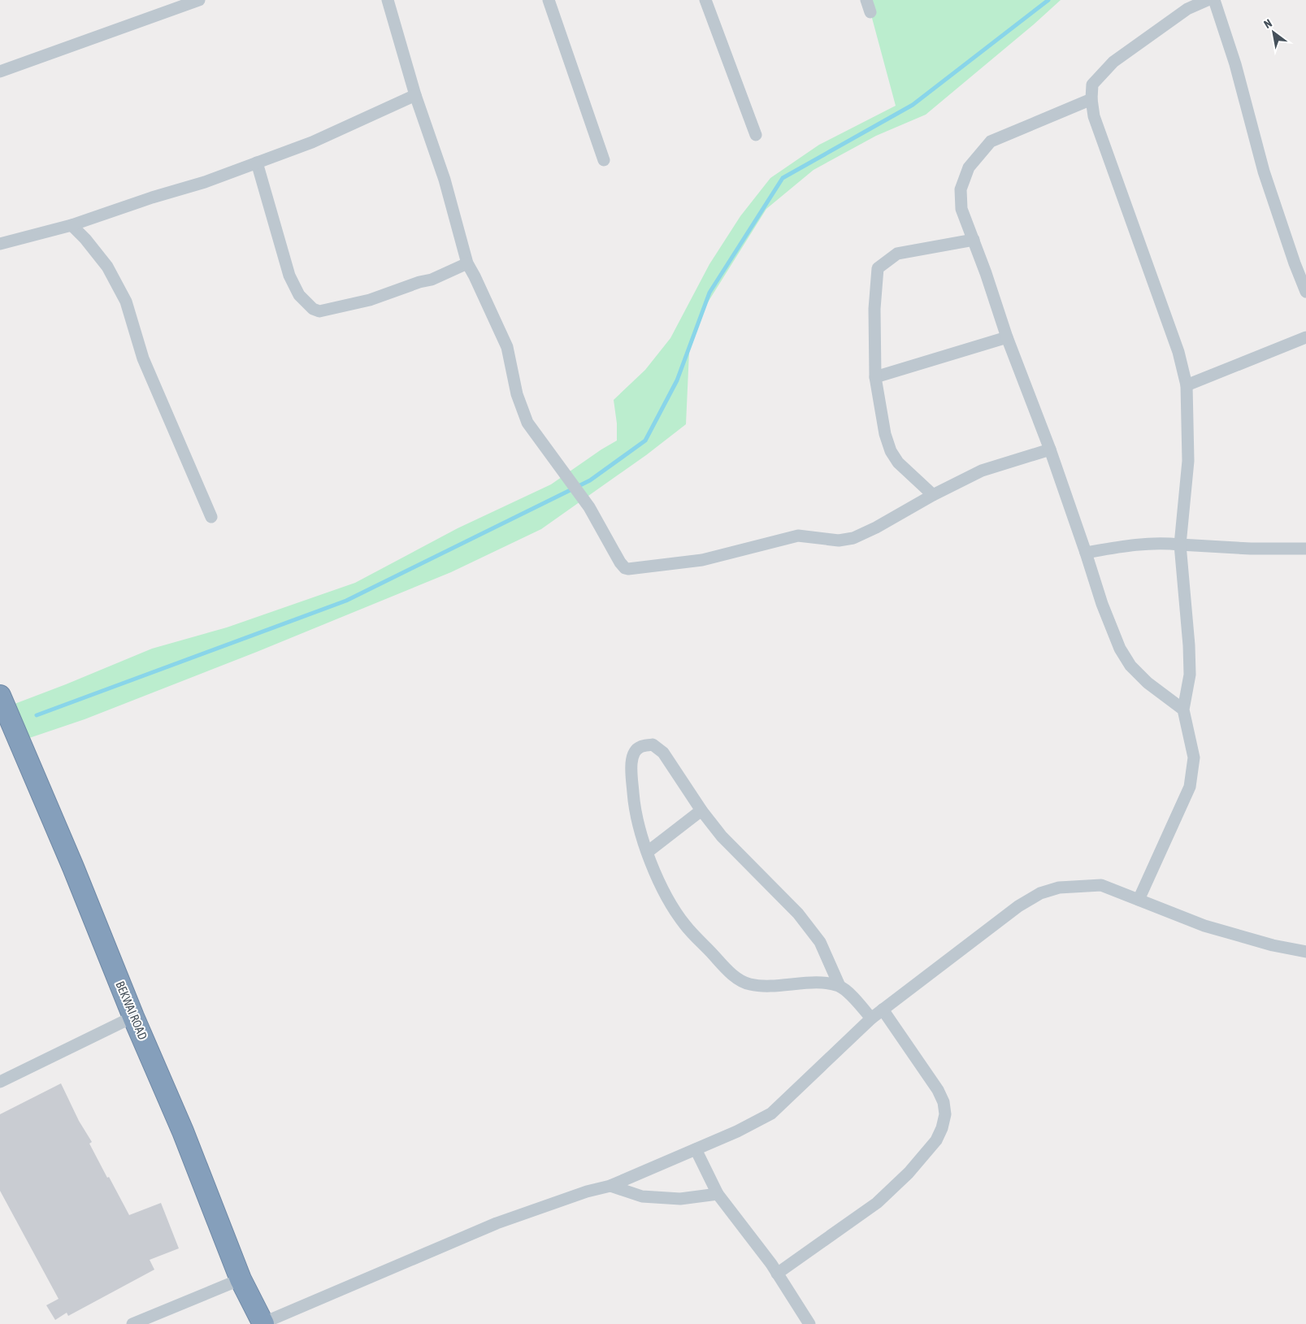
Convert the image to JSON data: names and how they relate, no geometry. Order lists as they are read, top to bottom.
{
  "streets": {
    "highway": ["BEKWAI ROAD"]
  },
  "north": "top left"
}
